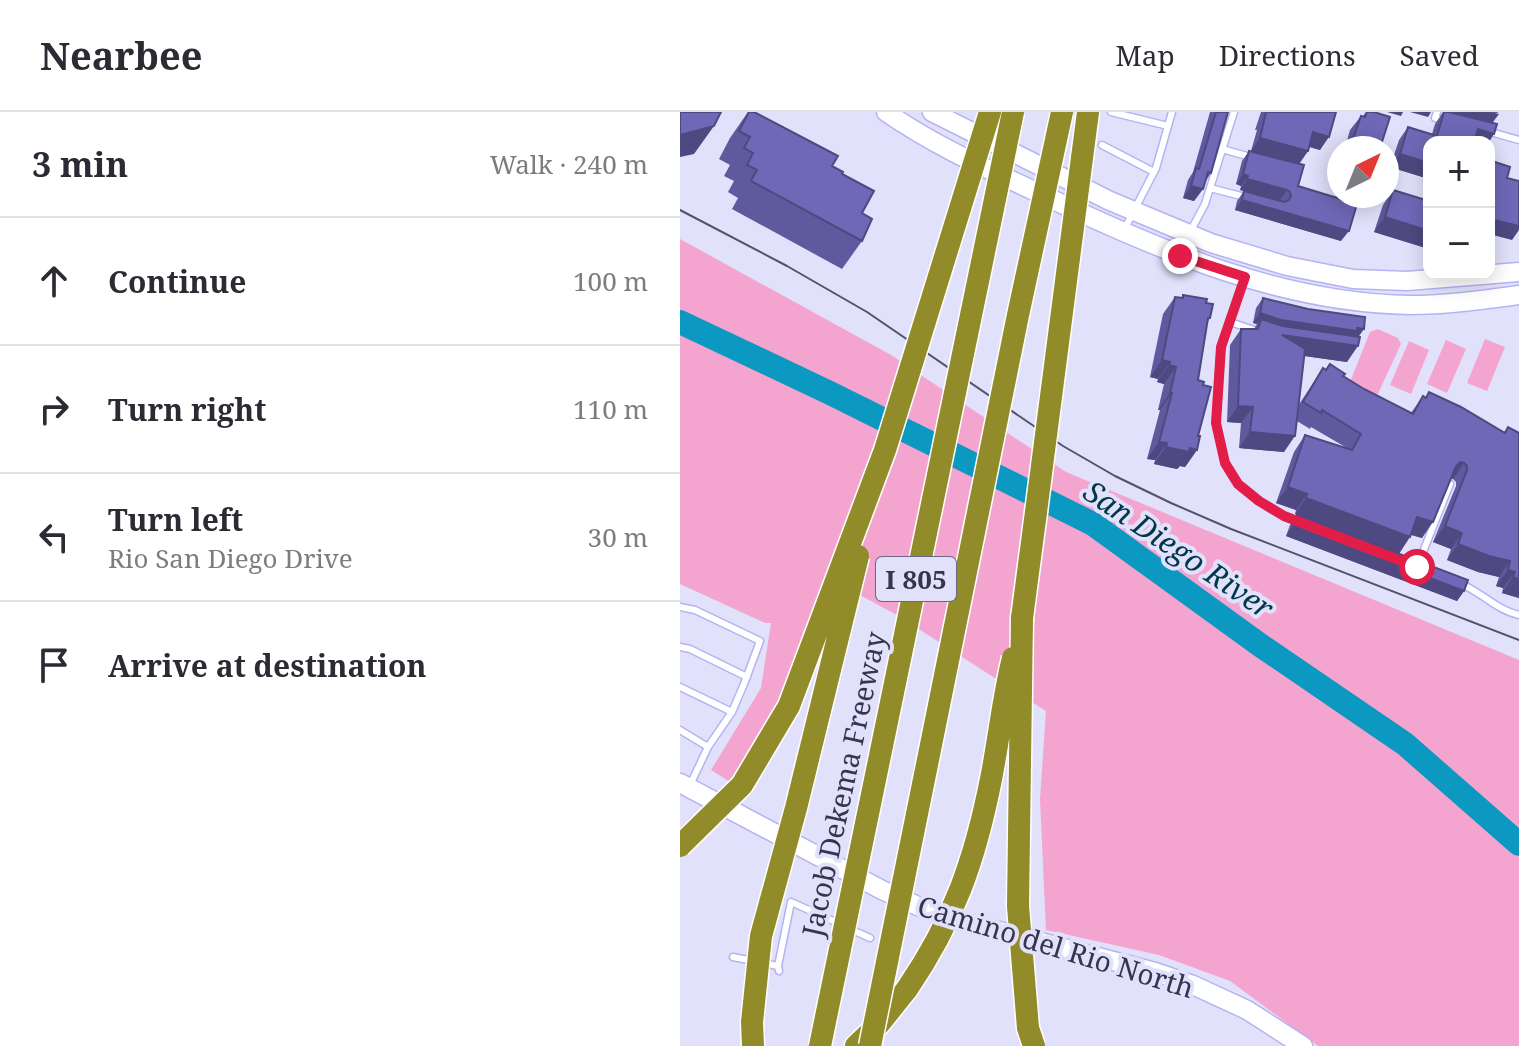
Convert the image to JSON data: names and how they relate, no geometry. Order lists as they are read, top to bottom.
{
  "streets": {
    "highway": ["I 805", "Jacob Dekema Freeway"],
    "main road": ["Camino del Rio North"]
  },
  "water": ["San Diego River"],
  "north": "top right",
  "page": {
    "header": "Nearbee",
    "nav": ["Map", "Directions", "Saved"],
    "heading": ["3 min", "Walk · 240 m"],
    "map_buttons": ["+", "−"],
    "list": [
      ["Continue", "100 m"],
      ["Turn right", "110 m"],
      ["Turn left", "Rio San Diego Drive", "30 m"],
      "Arrive at destination"
    ]
  }
}
